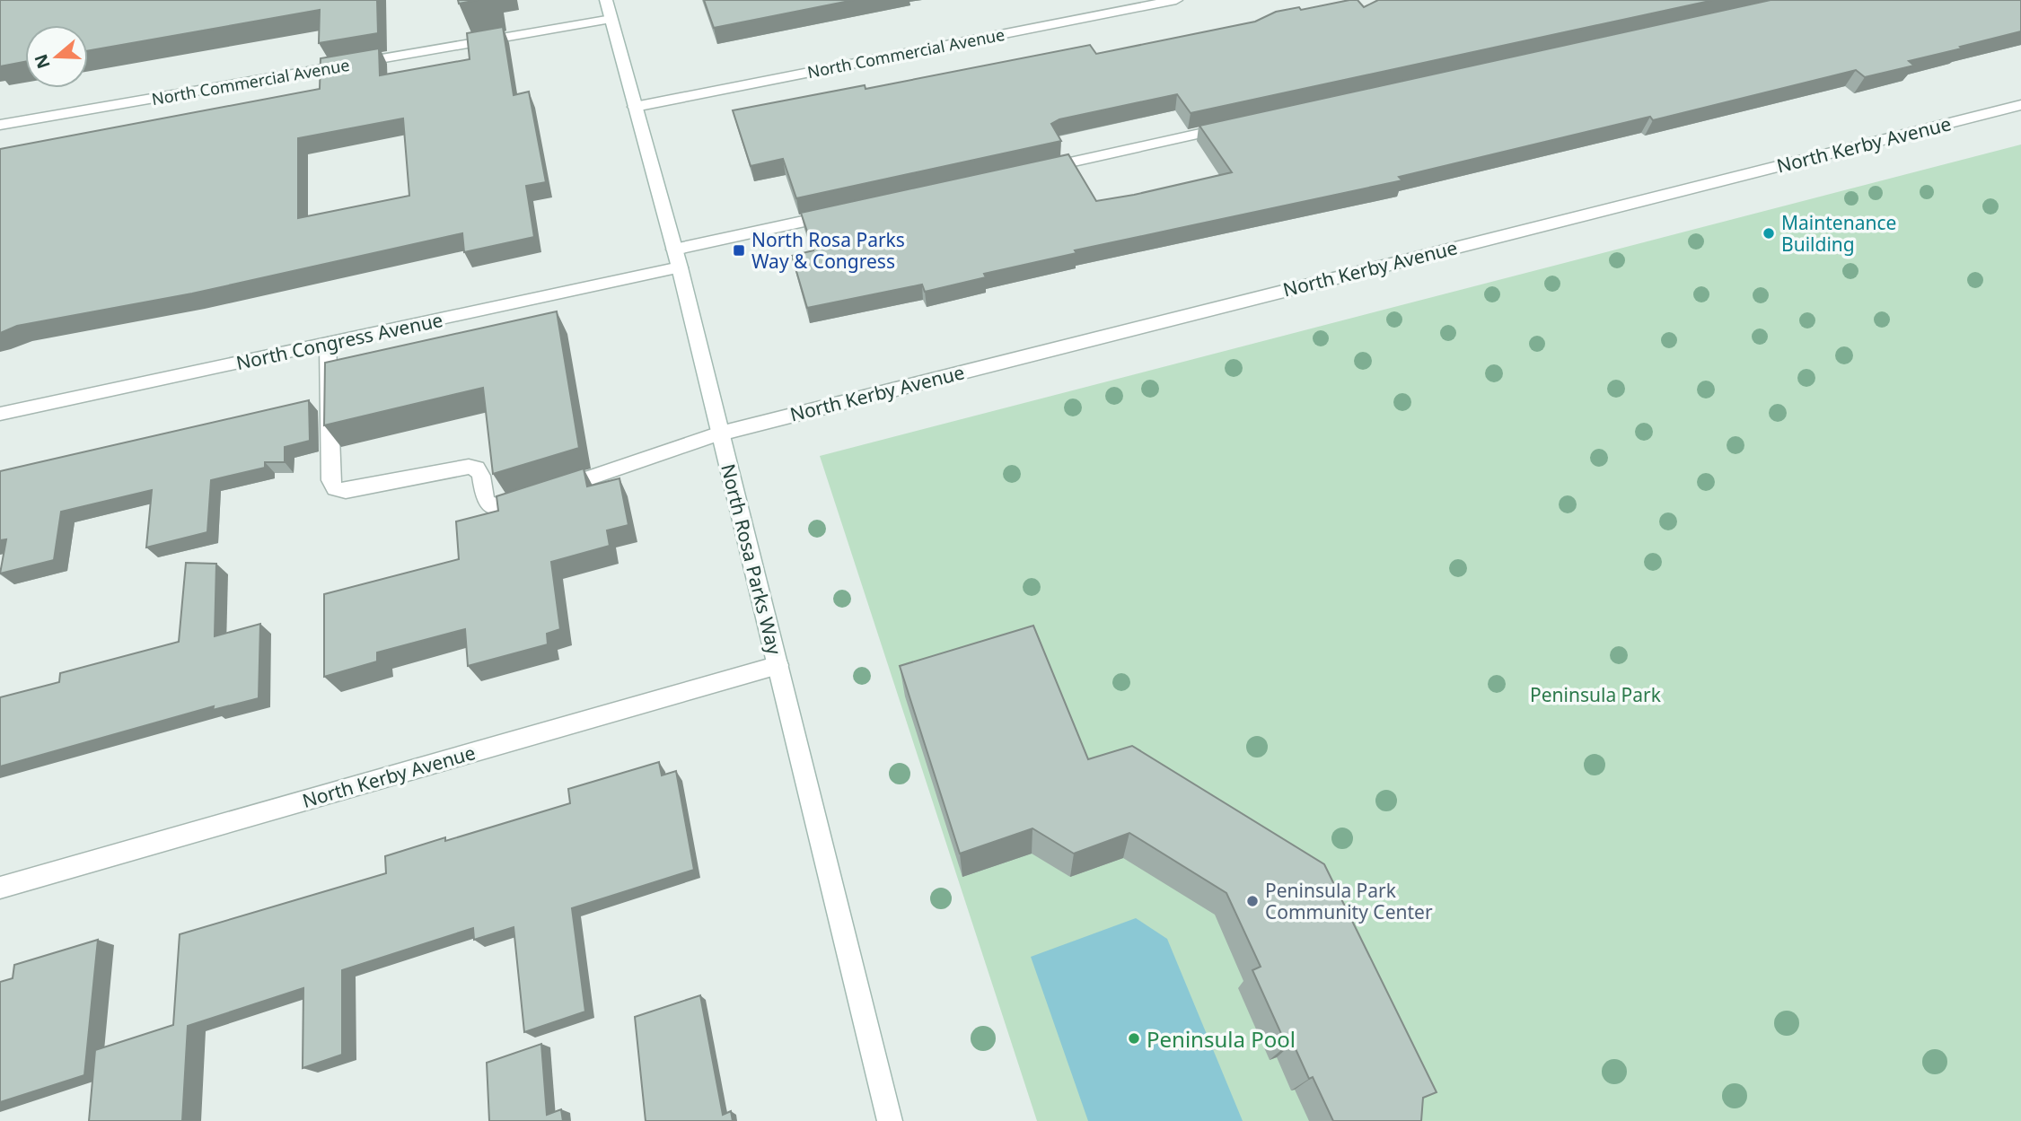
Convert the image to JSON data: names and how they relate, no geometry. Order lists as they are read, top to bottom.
{
  "streets": {
    "street": [
      "North Commercial Avenue",
      "North Kerby Avenue",
      "North Congress Avenue",
      "North Rosa Parks Way"
    ]
  },
  "crossings": [
    ["North Commercial Avenue", "North Rosa Parks Way"],
    ["North Kerby Avenue", "North Congress Avenue"],
    ["North Kerby Avenue", "North Rosa Parks Way"],
    ["North Congress Avenue", "North Rosa Parks Way"]
  ],
  "parks": ["Peninsula Park"],
  "places": {
    "other": ["Maintenance Building", "Peninsula Park Community Center", "Peninsula Pool"],
    "transit": ["North Rosa Parks Way & Congress"]
  },
  "north": "left"
}
